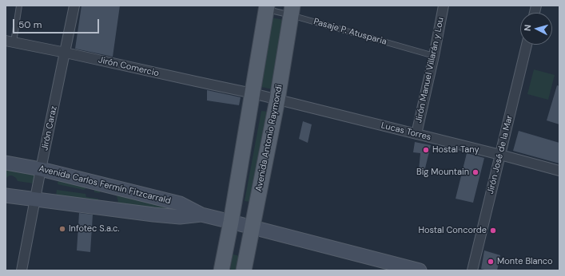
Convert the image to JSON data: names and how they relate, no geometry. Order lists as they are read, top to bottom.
{
  "streets": {
    "main road": ["Avenida Antonio Raymondi", "Avenida Carlos Fermín Fitzcarrald"],
    "street": [
      "Jirón Comercio",
      "Jirón Manuel Villarán y Lou",
      "Jirón Caraz",
      "Lucas Torres",
      "Jirón José de la Mar"
    ],
    "lane": ["Pasaje P. Atusparia"]
  },
  "crossings": [
    ["Pasaje P. Atusparia", "Jirón Manuel Villarán y Lou"],
    ["Pasaje P. Atusparia", "Avenida Antonio Raymondi"],
    ["Jirón Comercio", "Jirón Caraz"],
    ["Jirón Comercio", "Lucas Torres"],
    ["Jirón Manuel Villarán y Lou", "Lucas Torres"],
    ["Jirón Caraz", "Avenida Carlos Fermín Fitzcarrald"],
    ["Lucas Torres", "Avenida Antonio Raymondi"],
    ["Lucas Torres", "Jirón José de la Mar"],
    ["Avenida Antonio Raymondi", "Avenida Carlos Fermín Fitzcarrald"]
  ],
  "places": [
    "Hostal Tany",
    "Big Mountain",
    "Infotec S.a.c.",
    "Hostal Concorde",
    "Monte Blanco"
  ],
  "scale_bar": "50 m",
  "north": "left"
}
